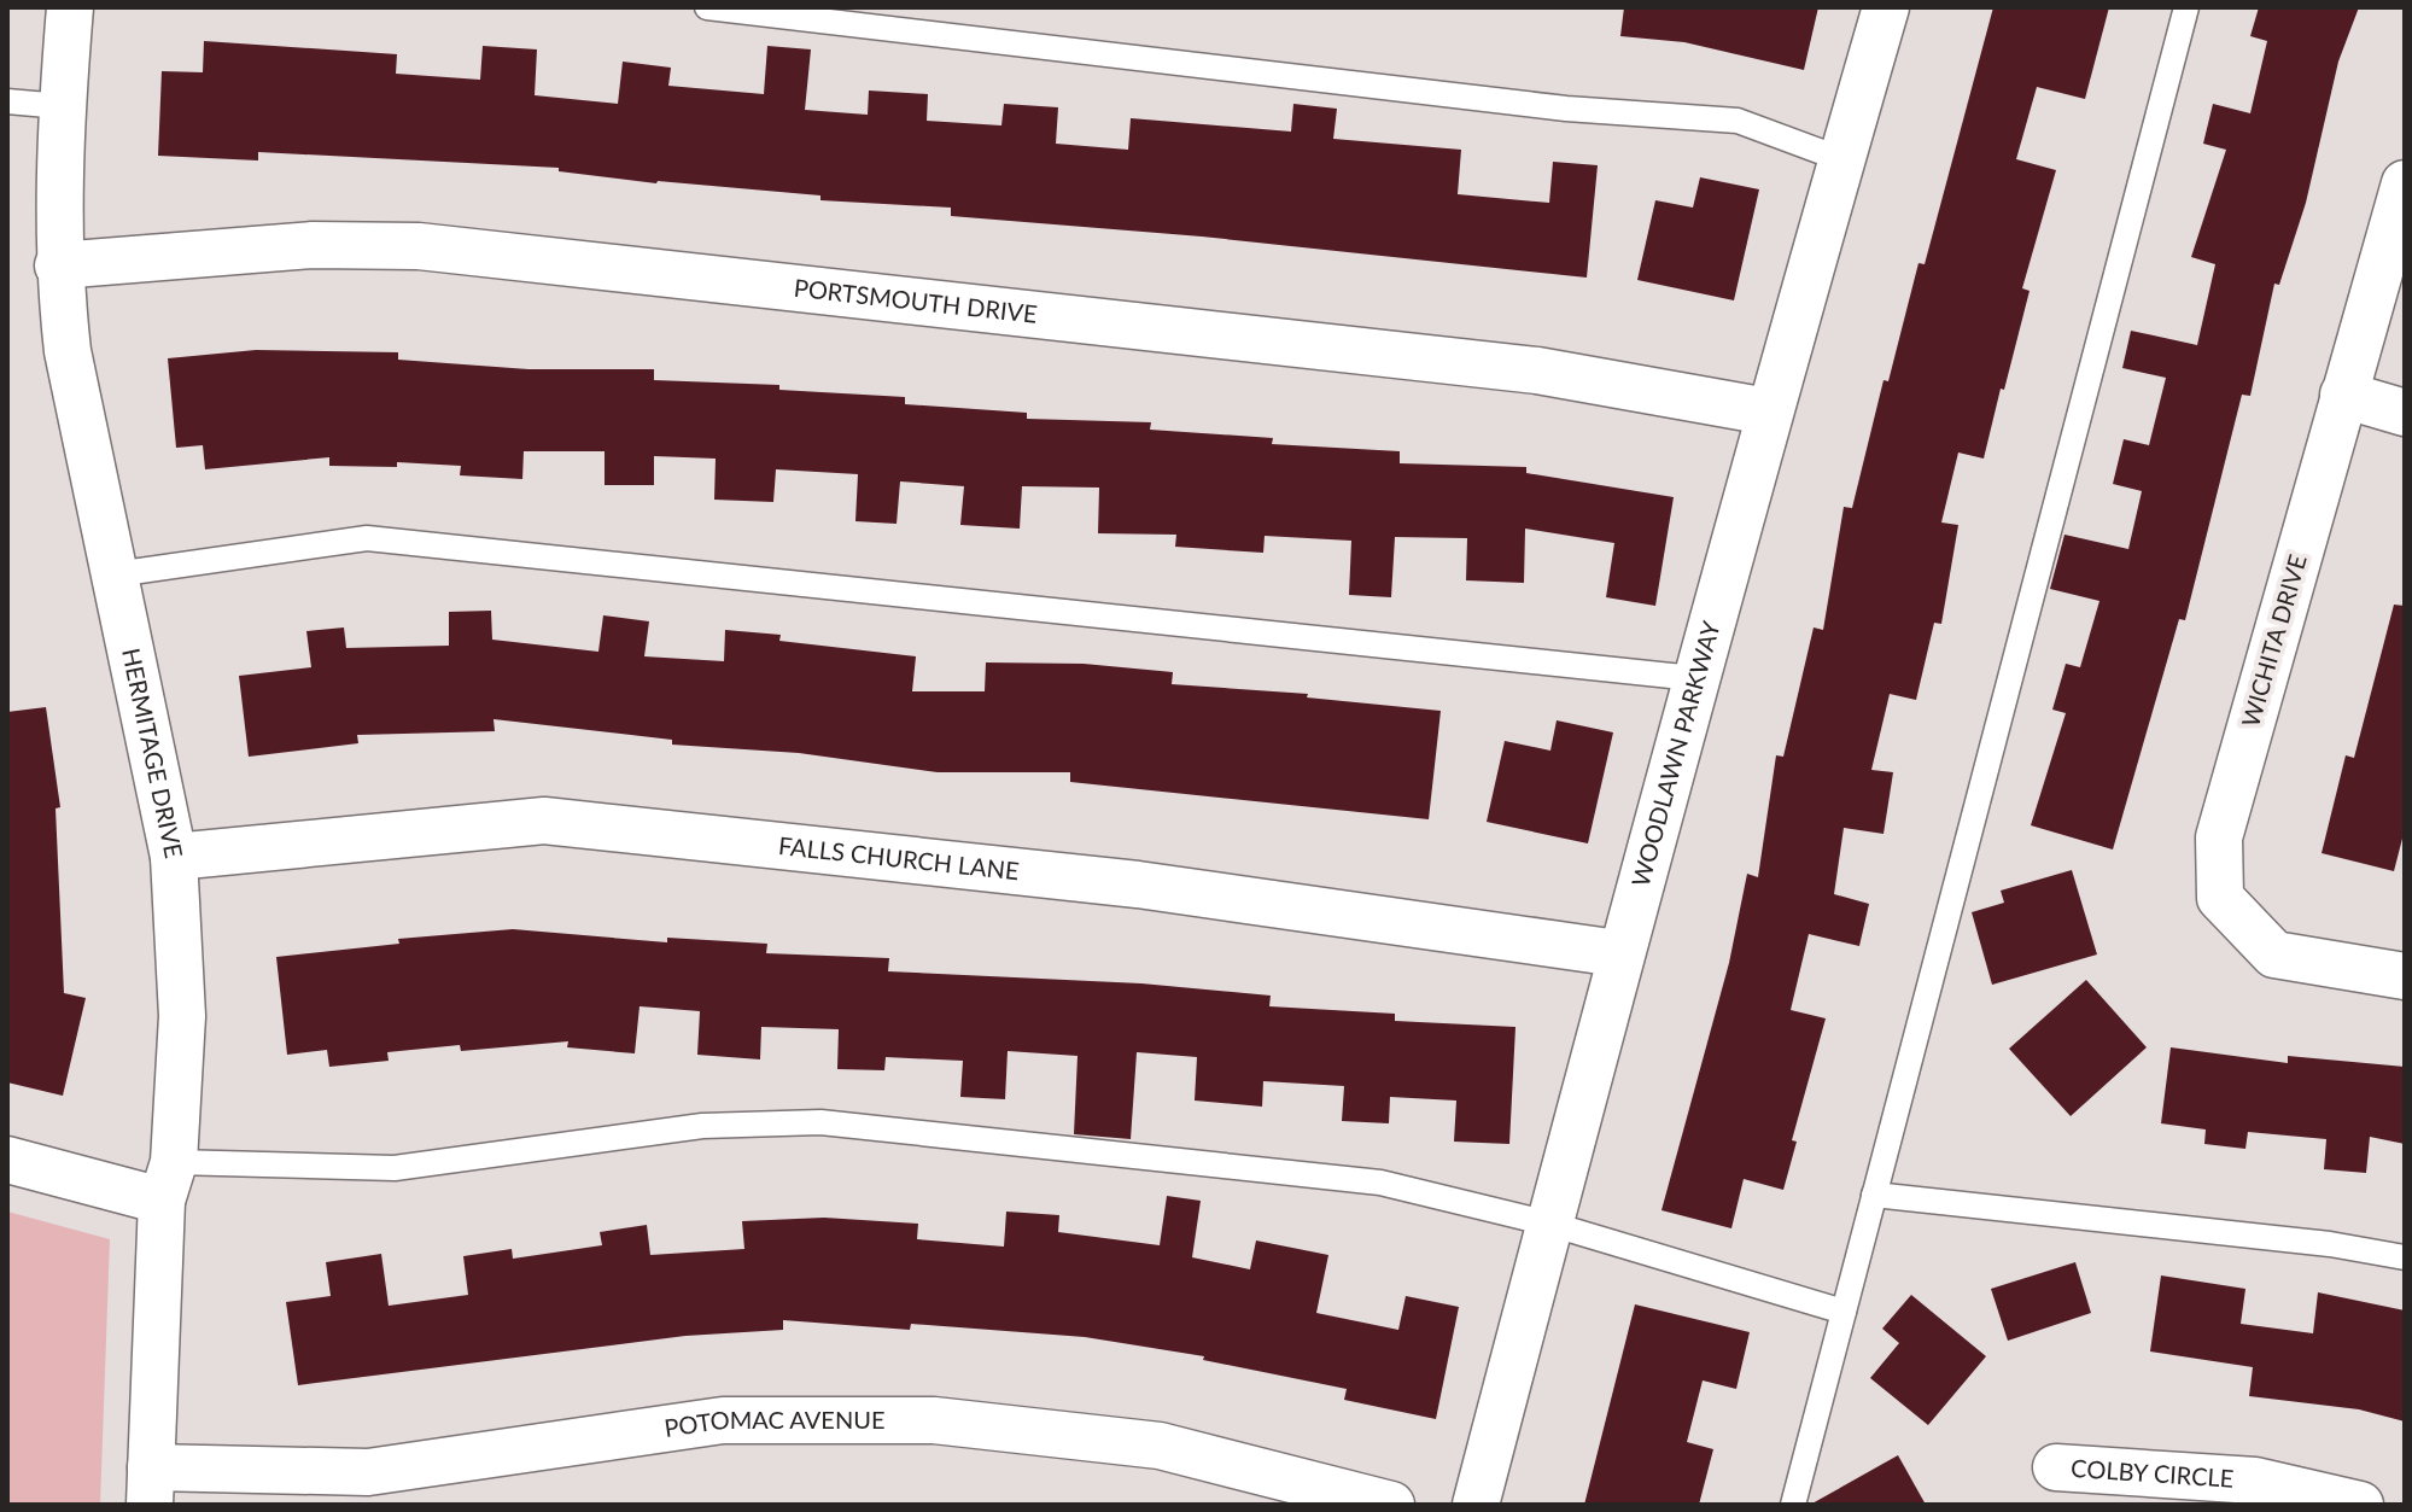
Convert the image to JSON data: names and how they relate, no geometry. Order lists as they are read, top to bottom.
{
  "streets": {
    "street": [
      "PORTSMOUTH DRIVE",
      "WICHITA DRIVE",
      "HERMITAGE DRIVE",
      "WOODLAWN PARKWAY",
      "FALLS CHURCH LANE",
      "POTOMAC AVENUE",
      "COLBY CIRCLE"
    ]
  },
  "crossings": [
    ["PORTSMOUTH DRIVE", "HERMITAGE DRIVE"],
    ["PORTSMOUTH DRIVE", "WOODLAWN PARKWAY"],
    ["HERMITAGE DRIVE", "FALLS CHURCH LANE"],
    ["HERMITAGE DRIVE", "POTOMAC AVENUE"],
    ["WOODLAWN PARKWAY", "FALLS CHURCH LANE"]
  ]
}
